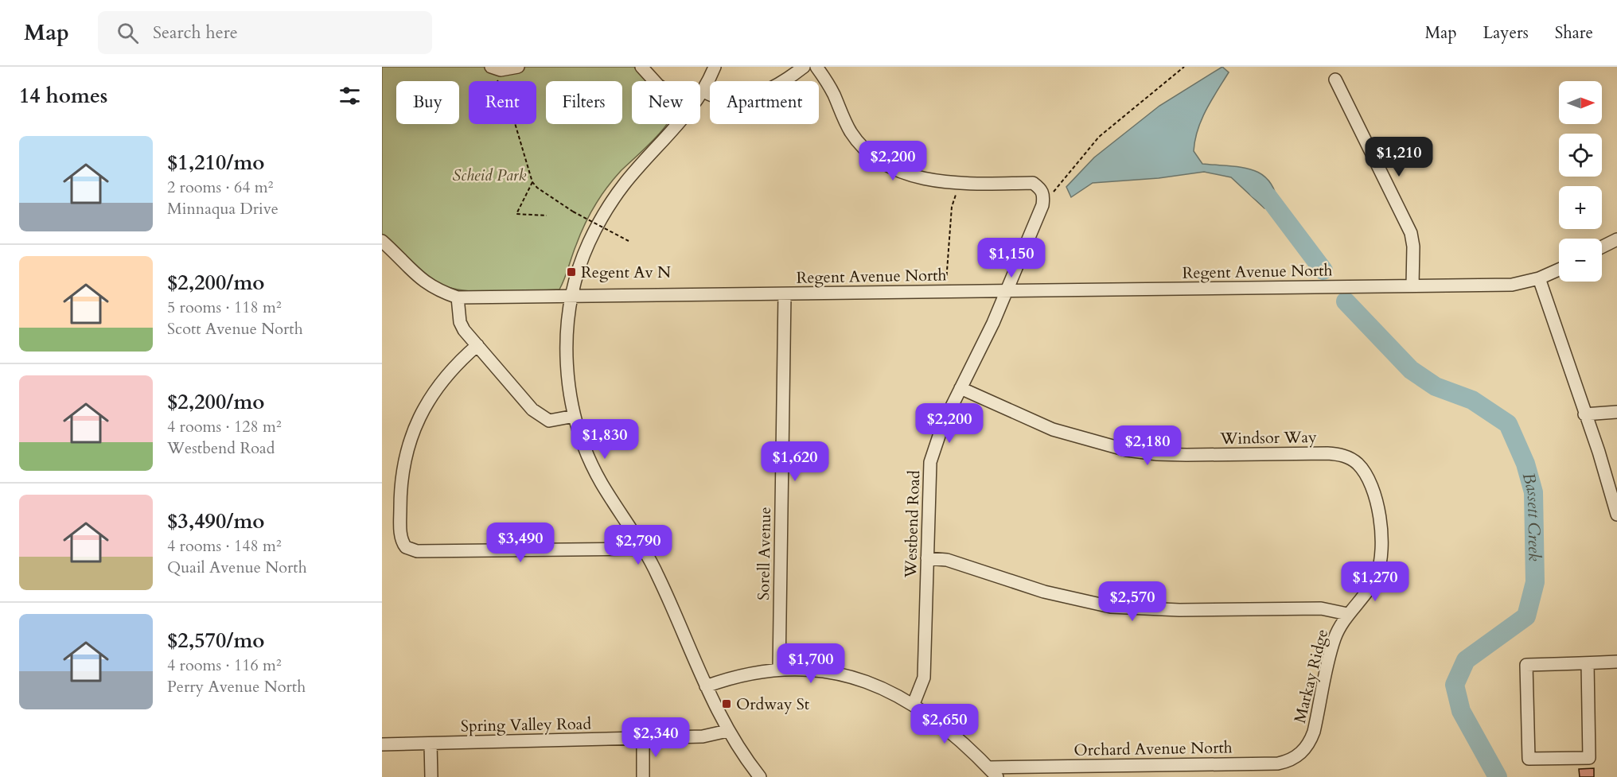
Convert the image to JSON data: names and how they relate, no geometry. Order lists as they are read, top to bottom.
{
  "streets": {
    "street": [
      "Regent Avenue North",
      "Windsor Way",
      "Westbend Road",
      "Sorell Avenue",
      "Markay Ridge",
      "Spring Valley Road",
      "Orchard Avenue North"
    ]
  },
  "crossings": [
    ["Regent Avenue North", "Westbend Road"],
    ["Regent Avenue North", "Sorell Avenue"],
    ["Windsor Way", "Westbend Road"],
    ["Windsor Way", "Markay Ridge"],
    ["Markay Ridge", "Orchard Avenue North"]
  ],
  "water": ["Bassett Creek"],
  "parks": ["Scheid Park"],
  "places": {
    "transit": ["Regent Av N", "Ordway St"]
  },
  "north": "right",
  "page": {
    "header": "Map",
    "search": "Search here",
    "nav": ["Map", "Layers", "Share"],
    "heading": "14 homes",
    "map_buttons": ["+", "−"],
    "chip": [
      "Buy",
      "Rent",
      "Filters",
      "New",
      "Apartment"
    ],
    "list": [
      {
        "name": "$1,210/mo",
        "note": "2 rooms · 64 m² · Minnaqua Drive"
      },
      {
        "name": "$2,200/mo",
        "note": "5 rooms · 118 m² · Scott Avenue North"
      },
      {
        "name": "$2,200/mo",
        "note": "4 rooms · 128 m² · Westbend Road"
      },
      {
        "name": "$3,490/mo",
        "note": "4 rooms · 148 m² · Quail Avenue North"
      },
      {
        "name": "$2,570/mo",
        "note": "4 rooms · 116 m² · Perry Avenue North"
      }
    ],
    "price": [
      "$1,210",
      "$2,200",
      "$1,150",
      "$2,200",
      "$1,830",
      "$2,180",
      "$1,620",
      "$3,490",
      "$2,790",
      "$1,270",
      "$2,570",
      "$1,700",
      "$2,650",
      "$2,340"
    ]
  }
}
